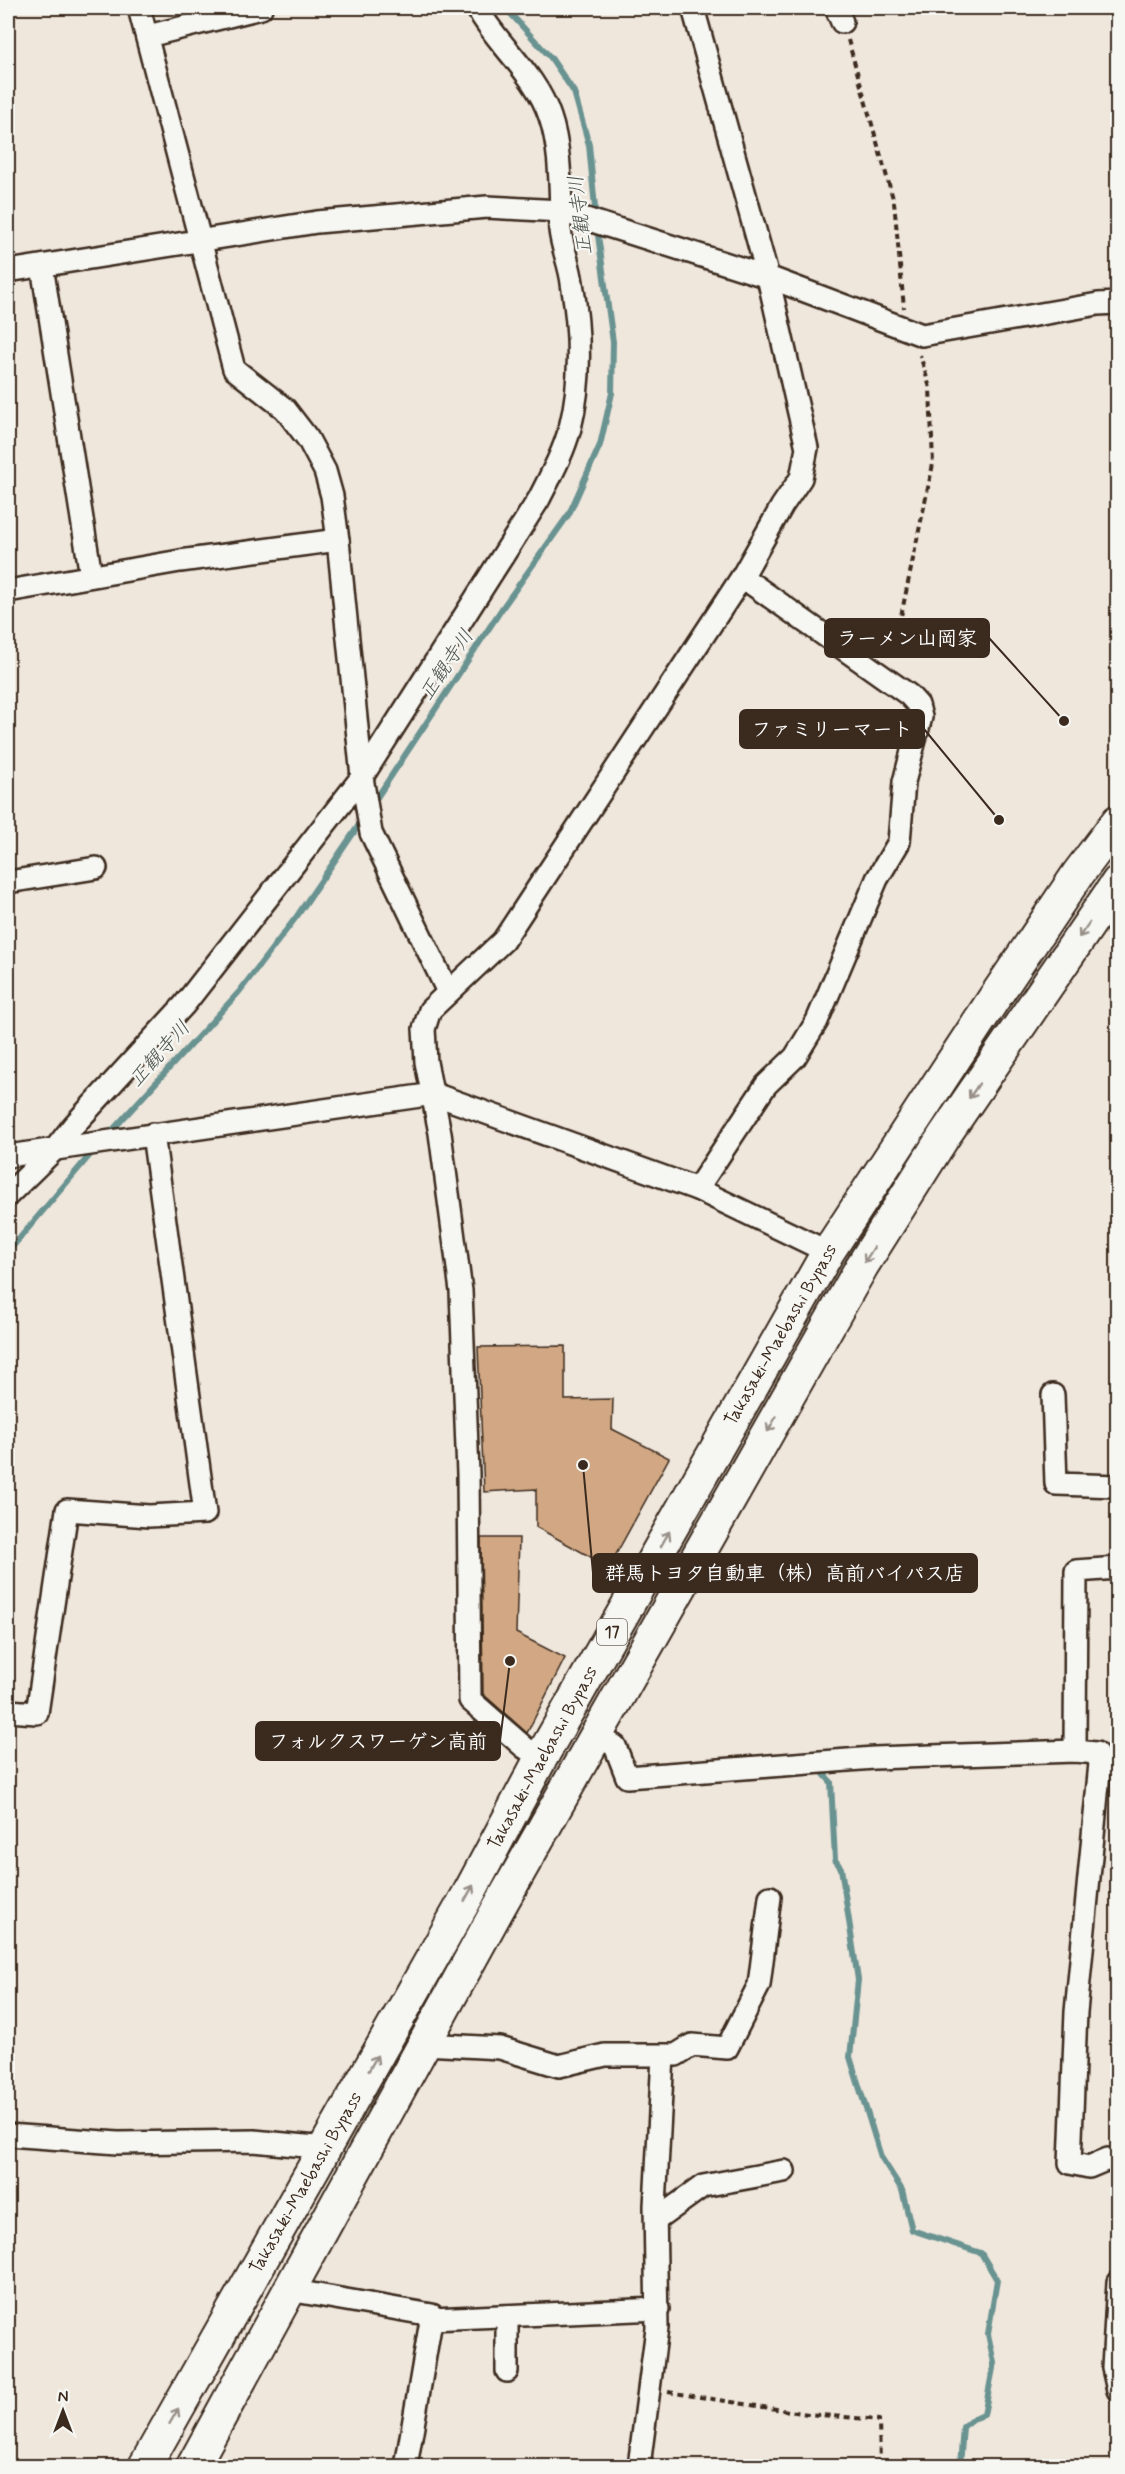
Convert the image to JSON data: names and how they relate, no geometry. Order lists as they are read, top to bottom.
{
  "streets": {
    "highway": ["Takasaki-Maebashi Bypass", "17"]
  },
  "water": ["正観寺川"],
  "places": [
    "ラーメン山岡家",
    "ファミリーマート",
    "群馬トヨタ自動車（株）高前バイパス店",
    "フォルクスワーゲン高前"
  ],
  "north": "top"
}
